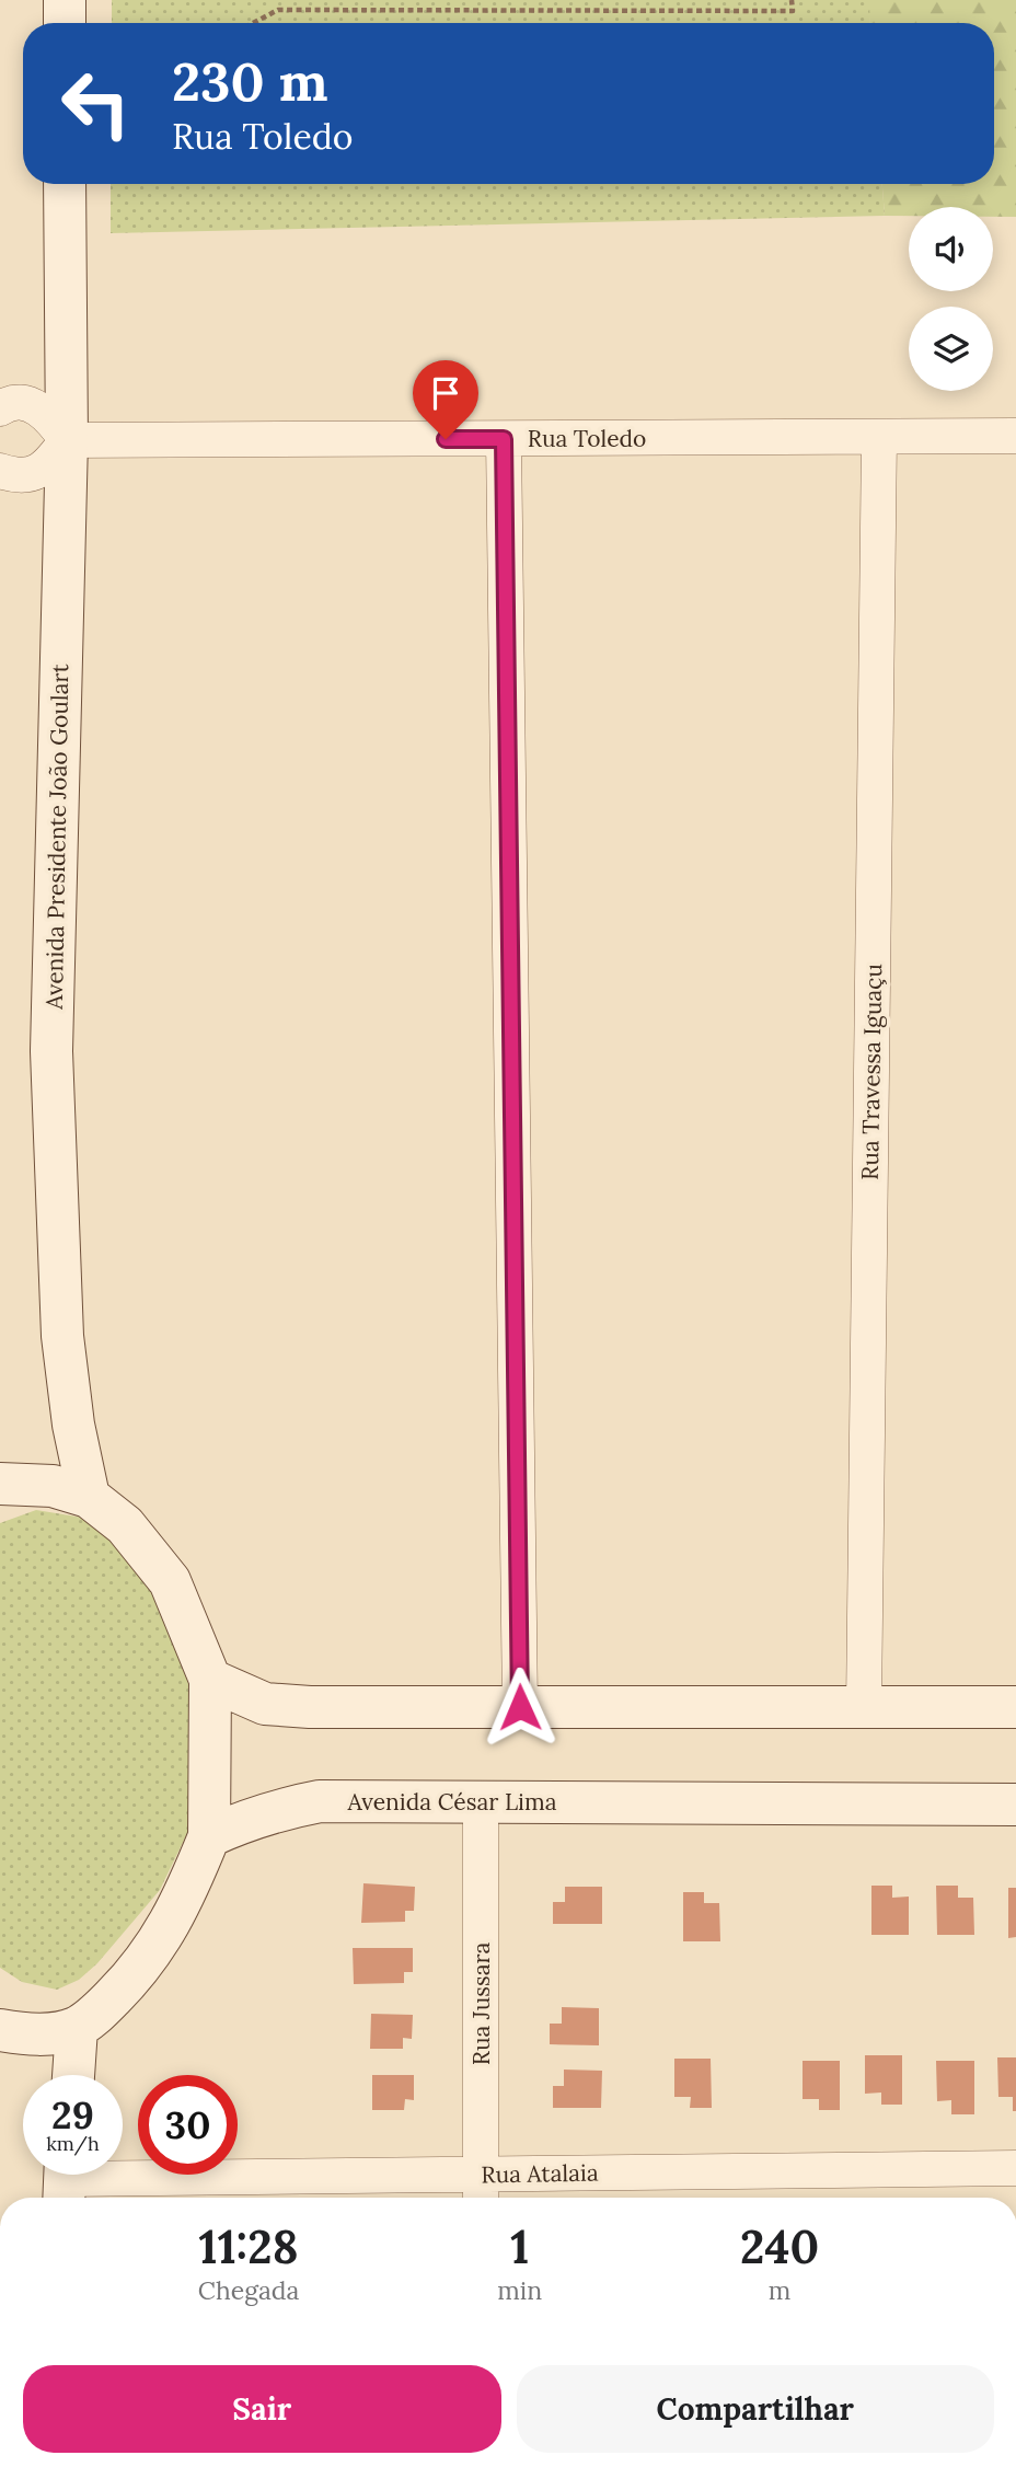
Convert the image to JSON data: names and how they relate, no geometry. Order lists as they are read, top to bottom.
{
  "streets": {
    "street": [
      "Rua Toledo",
      "Avenida Presidente João Goulart",
      "Rua Travessa Iguaçu",
      "Avenida César Lima",
      "Rua Jussara",
      "Rua Atalaia"
    ]
  },
  "crossings": [
    ["Rua Toledo", "Avenida Presidente João Goulart"],
    ["Rua Toledo", "Rua Travessa Iguaçu"],
    ["Avenida César Lima", "Rua Jussara"],
    ["Rua Jussara", "Rua Atalaia"]
  ],
  "page": {
    "turn": ["230 m", "Rua Toledo"],
    "speed": "29 km/h",
    "limit": "30",
    "eta": [
      "11:28",
      "Chegada",
      "1",
      "min",
      "240",
      "m"
    ],
    "buttons": ["Sair", "Compartilhar"]
  }
}
